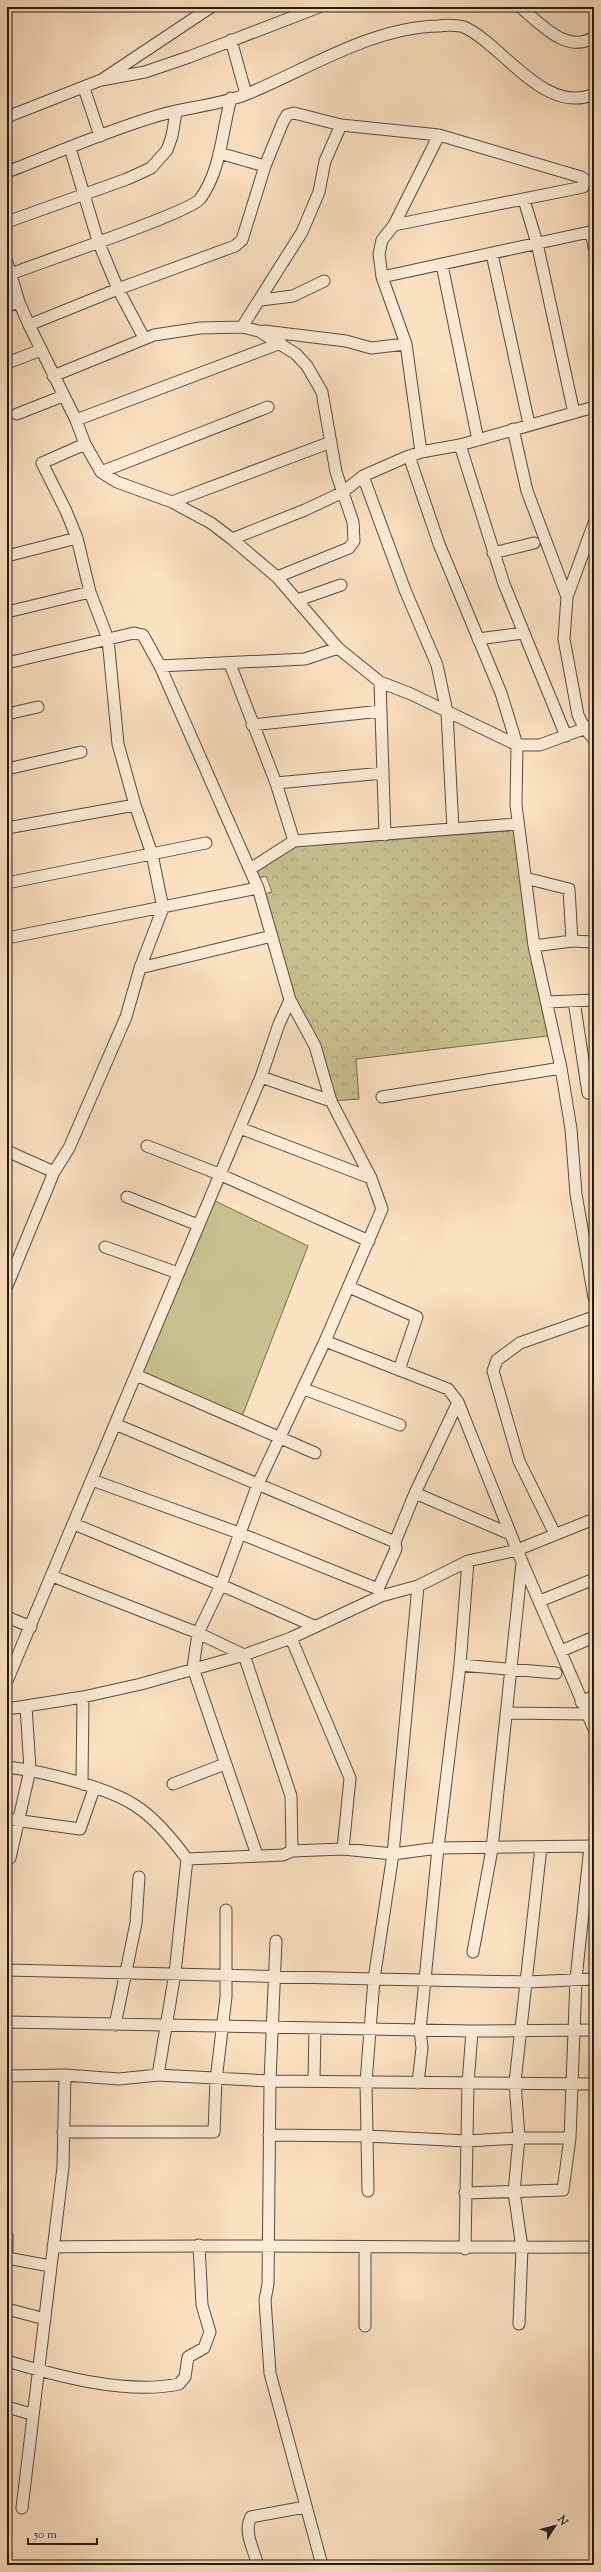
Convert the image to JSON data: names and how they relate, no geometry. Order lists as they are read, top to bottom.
{
  "scale_bar": "50 m",
  "north": "top right"
}
